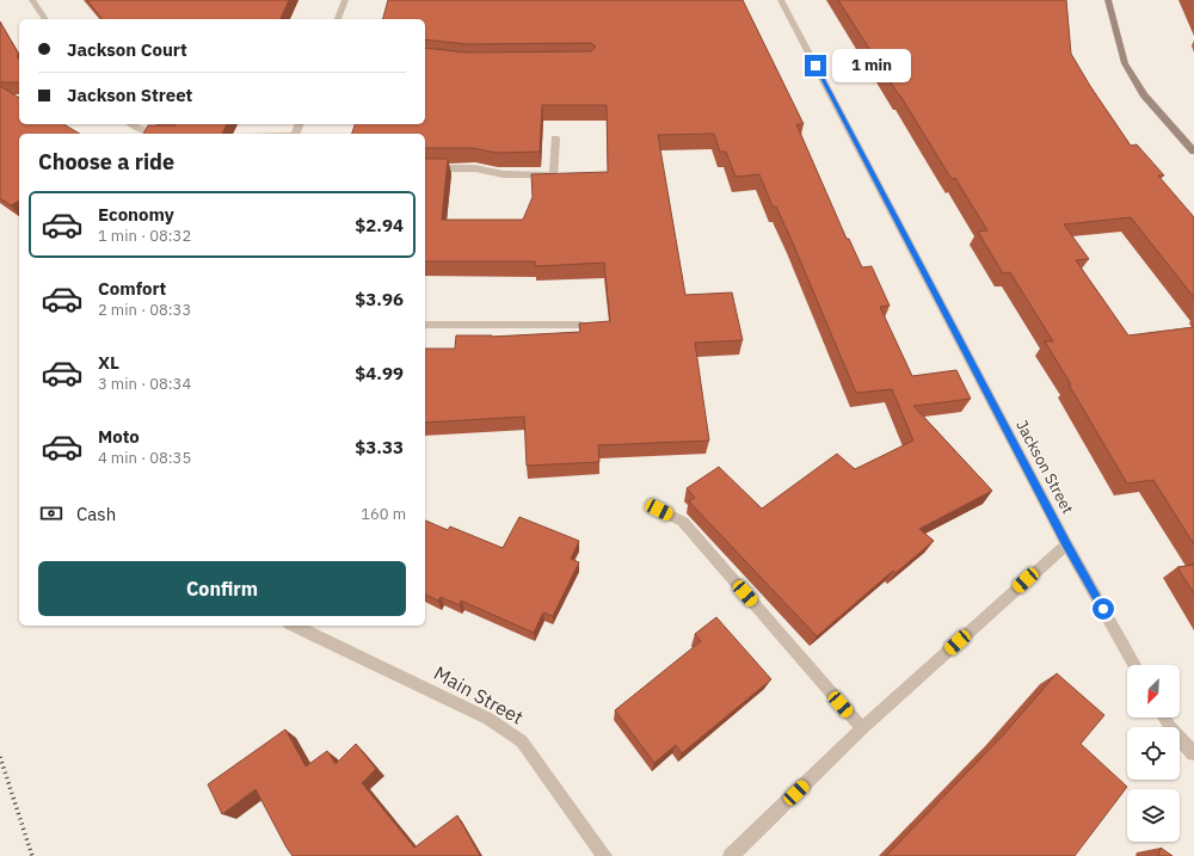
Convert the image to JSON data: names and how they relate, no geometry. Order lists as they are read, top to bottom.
{
  "streets": {
    "street": ["Jackson Street", "Main Street"]
  },
  "north": "bottom left",
  "page": {
    "banner": ["Jackson Court", "Jackson Street"],
    "bubble": "1 min",
    "heading": "Choose a ride",
    "list": [
      {
        "name": "Economy",
        "note": "1 min · 08:32",
        "value": "$2.94"
      },
      {
        "name": "Comfort",
        "note": "2 min · 08:33",
        "value": "$3.96"
      },
      {
        "name": "XL",
        "note": "3 min · 08:34",
        "value": "$4.99"
      },
      {
        "name": "Moto",
        "note": "4 min · 08:35",
        "value": "$3.33"
      }
    ],
    "pay": ["Cash", "160 m"],
    "buttons": "Confirm"
  }
}
